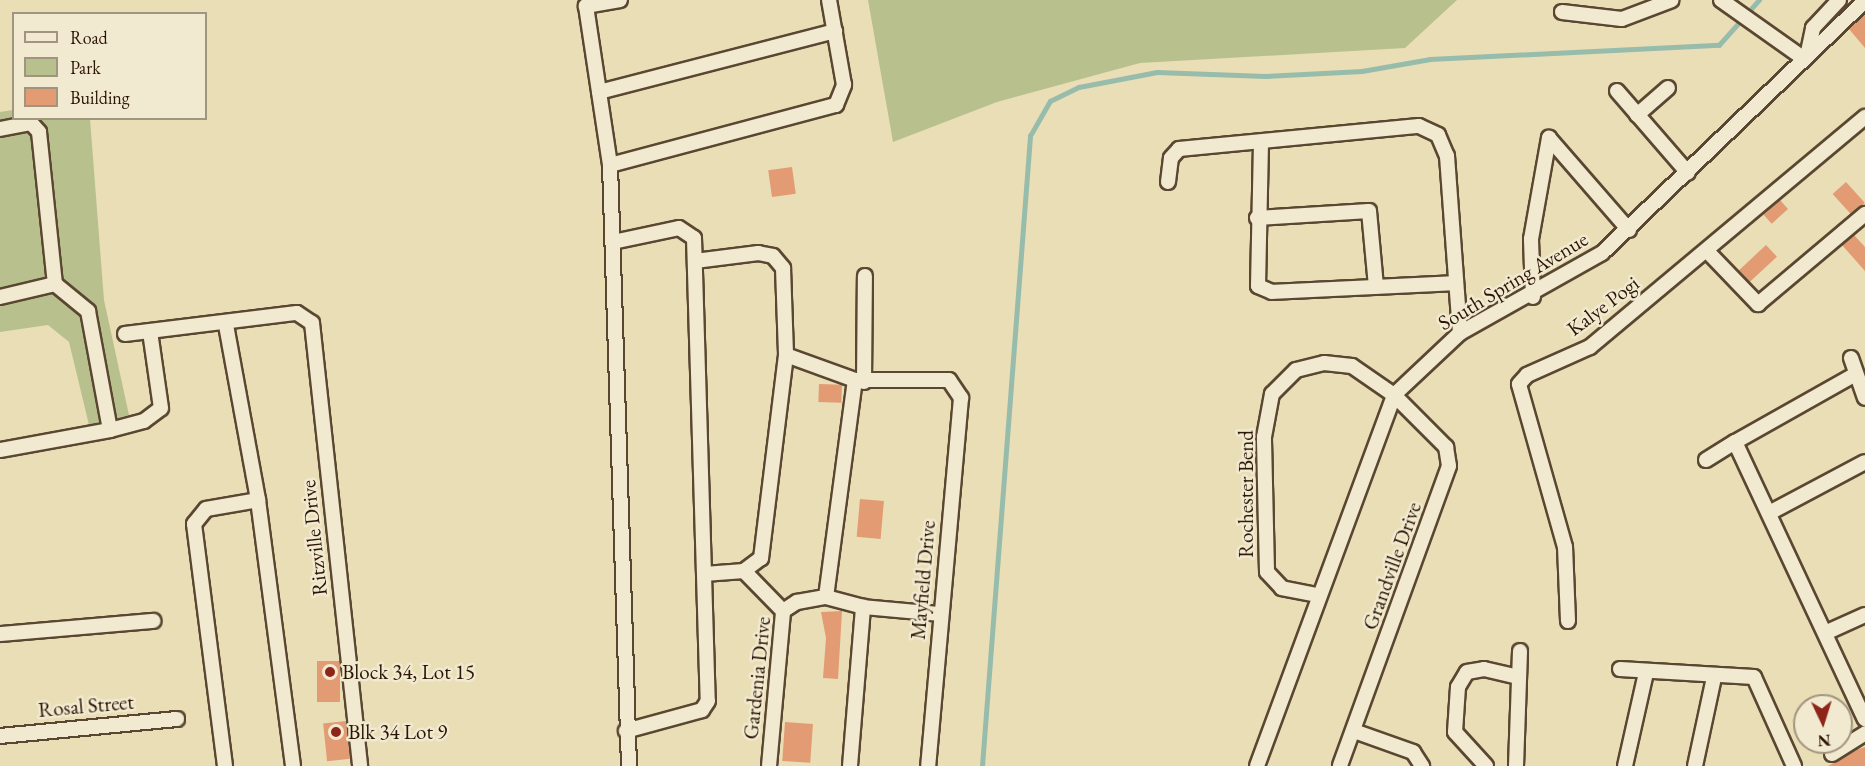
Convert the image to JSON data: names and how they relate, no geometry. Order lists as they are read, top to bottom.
{
  "streets": {
    "street": [
      "South Spring Avenue",
      "Kalye Pogi",
      "Rochester Bend",
      "Ritzville Drive",
      "Grandville Drive",
      "Mayfield Drive",
      "Gardenia Drive",
      "Rosal Street"
    ]
  },
  "crossings": [
    ["South Spring Avenue", "Rochester Bend"],
    ["South Spring Avenue", "Grandville Drive"],
    ["Rochester Bend", "Grandville Drive"],
    ["Mayfield Drive", "Gardenia Drive"]
  ],
  "places": ["Block 34, Lot 15", "Blk 34 Lot 9"],
  "legend": ["Road", "Park", "Building"],
  "north": "bottom"
}
